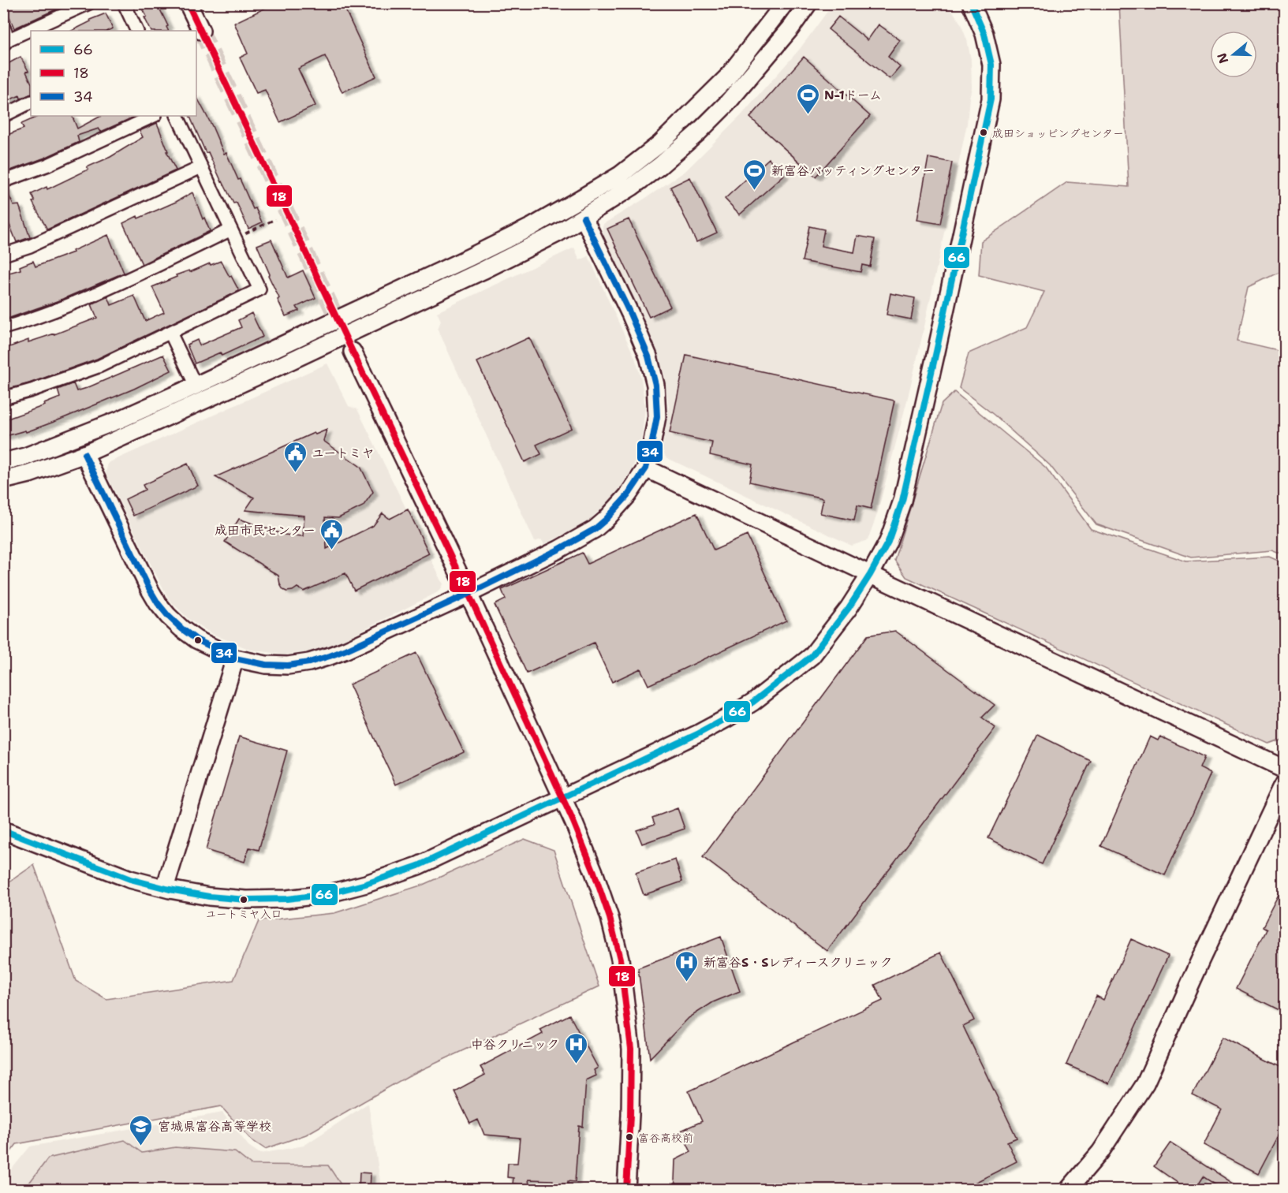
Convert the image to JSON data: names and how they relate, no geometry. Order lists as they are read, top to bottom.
{
  "places": {
    "sports": ["N-1ドーム", "新富谷バッティングセンター"],
    "other": ["成田ショッピングセンター", "ユートミヤ入口", "富谷高校前"],
    "public building": ["ユートミヤ", "成田市民センター"],
    "hospital": ["新富谷S・Sレディースクリニック", "中谷クリニック"],
    "school or university": ["宮城県富谷高等学校"]
  },
  "lines": ["transit line 66", "transit line 18", "transit line 34"],
  "legend": ["66", "18", "34"],
  "north": "left"
}
